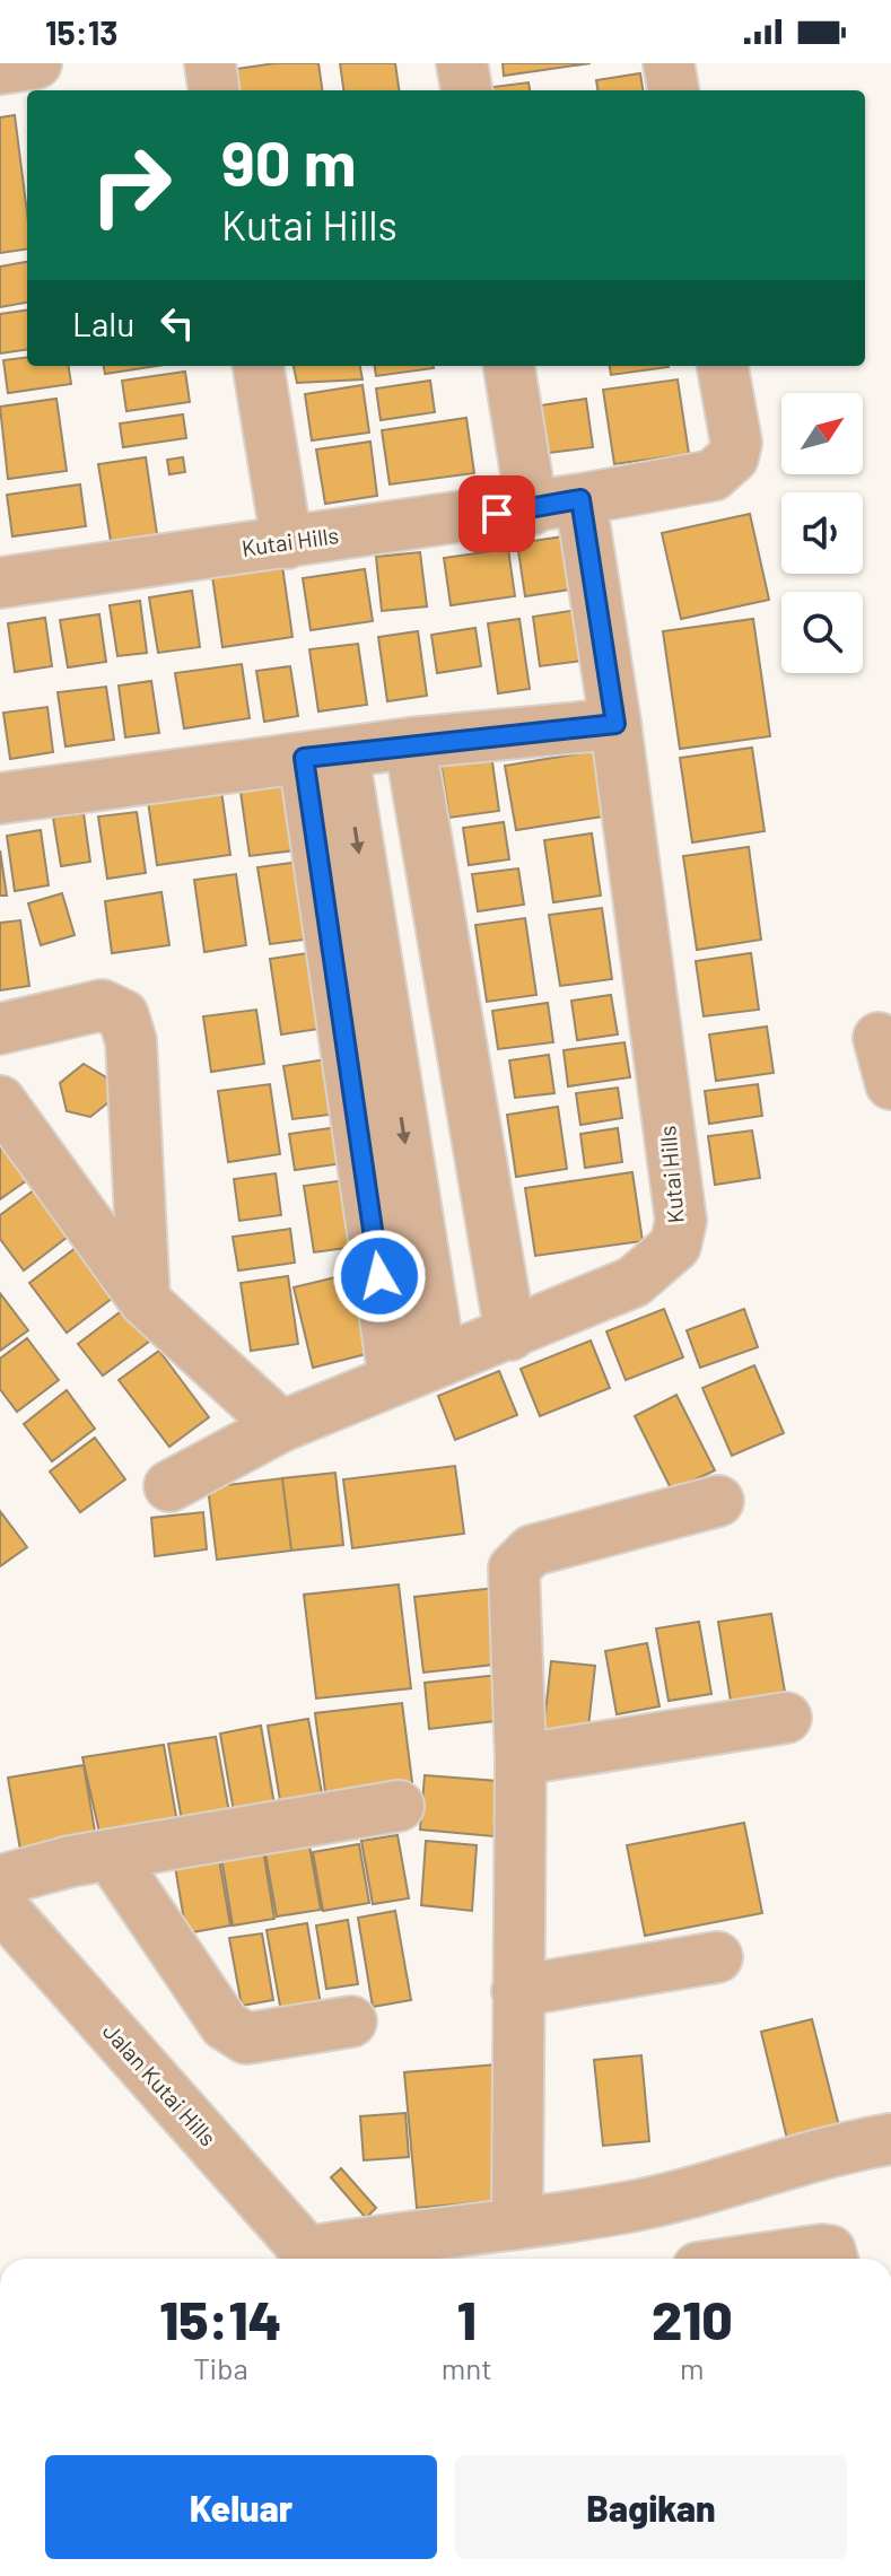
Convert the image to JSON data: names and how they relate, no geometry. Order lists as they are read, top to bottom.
{
  "streets": {
    "street": ["Kutai Hills", "Jalan Kutai Hills"]
  },
  "north": "top right",
  "page": {
    "status": "15:13",
    "turn": ["90 m", "Kutai Hills"],
    "then": "Lalu",
    "eta": [
      "15:14",
      "Tiba",
      "1",
      "mnt",
      "210",
      "m"
    ],
    "buttons": ["Keluar", "Bagikan"]
  }
}
